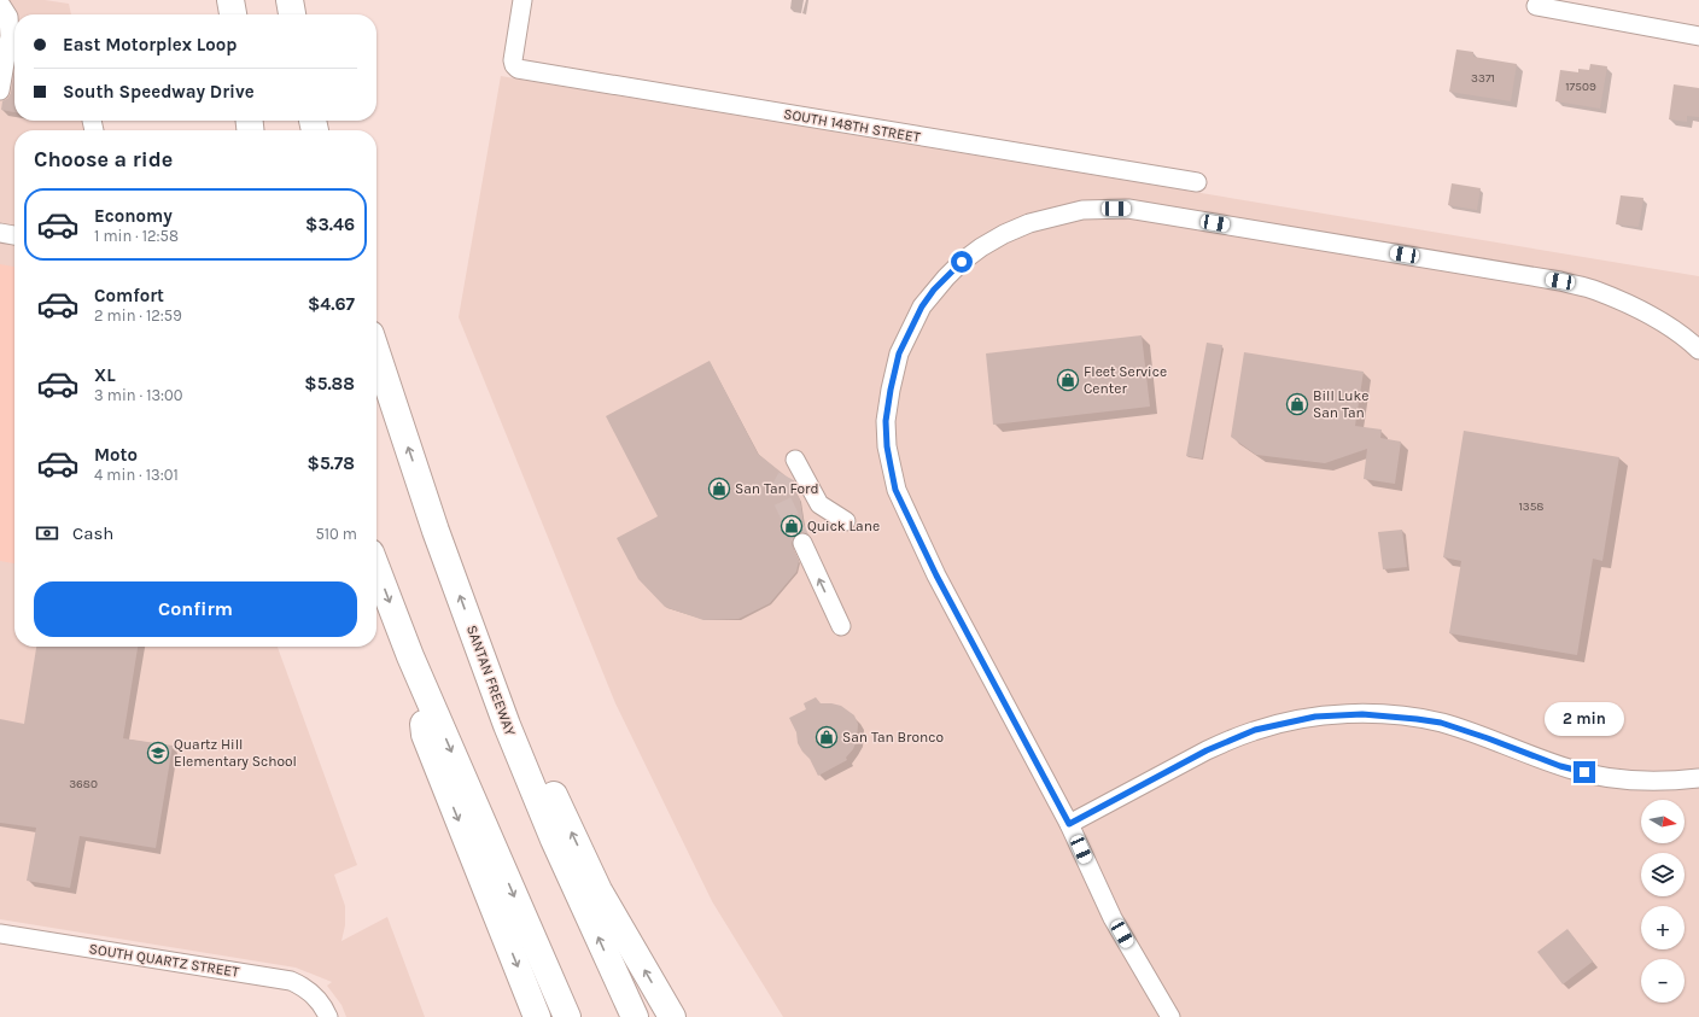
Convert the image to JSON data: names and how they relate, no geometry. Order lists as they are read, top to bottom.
{
  "streets": {
    "highway": ["SANTAN FREEWAY"],
    "street": ["SOUTH 148TH STREET", "SOUTH QUARTZ STREET"]
  },
  "places": {
    "shop": [
      "Fleet Service Center",
      "Bill Luke San Tan",
      "San Tan Ford",
      "Quick Lane",
      "San Tan Bronco"
    ],
    "school or university": ["Quartz Hill Elementary School"]
  },
  "house_numbers": [
    "3371",
    "17509",
    "1358",
    "3680"
  ],
  "north": "right",
  "page": {
    "banner": ["East Motorplex Loop", "South Speedway Drive"],
    "heading": "Choose a ride",
    "list": [
      {
        "name": "Economy",
        "note": "1 min · 12:58",
        "value": "$3.46"
      },
      {
        "name": "Comfort",
        "note": "2 min · 12:59",
        "value": "$4.67"
      },
      {
        "name": "XL",
        "note": "3 min · 13:00",
        "value": "$5.88"
      },
      {
        "name": "Moto",
        "note": "4 min · 13:01",
        "value": "$5.78"
      }
    ],
    "pay": ["Cash", "510 m"],
    "buttons": "Confirm",
    "bubble": "2 min",
    "map_buttons": ["+", "−"]
  }
}
